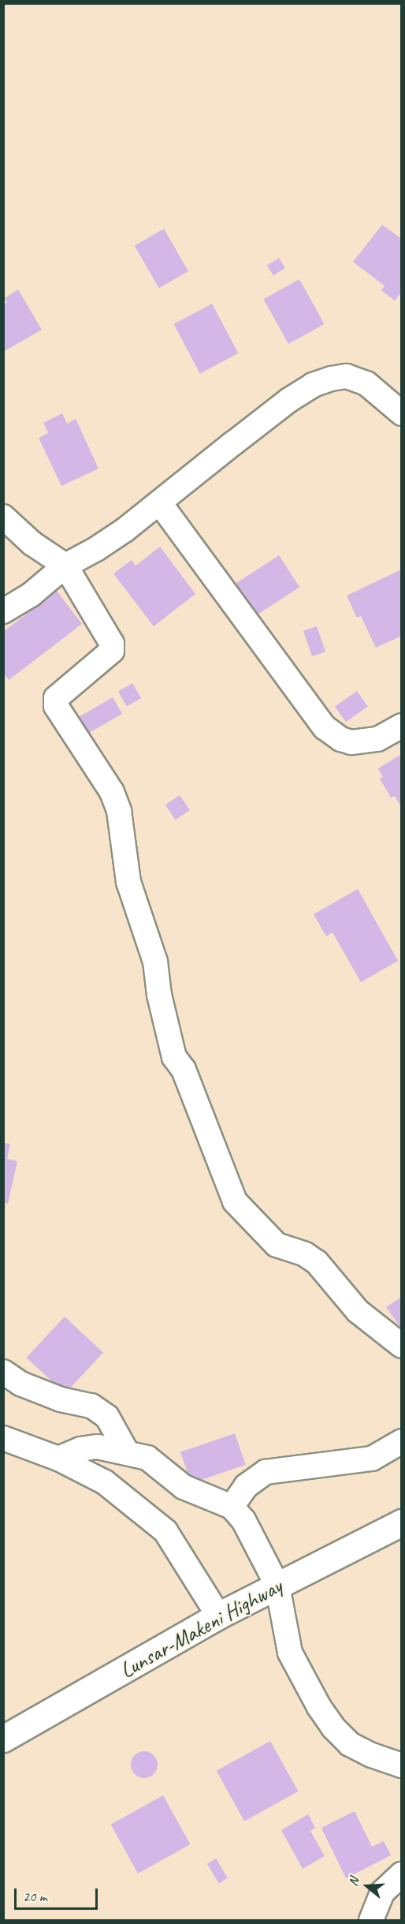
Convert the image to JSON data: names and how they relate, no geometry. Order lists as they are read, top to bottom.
{
  "streets": {
    "main road": ["Lunsar-Makeni Highway"]
  },
  "scale_bar": "20 m",
  "north": "left"
}
